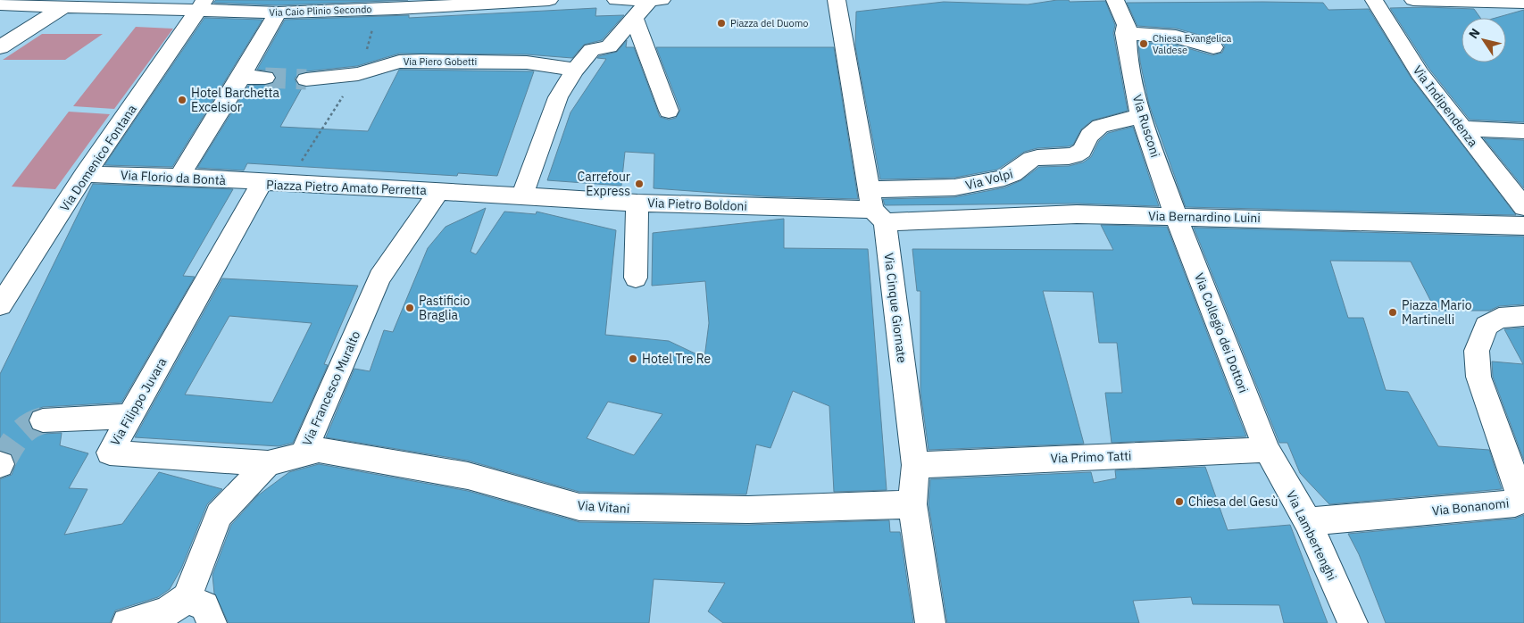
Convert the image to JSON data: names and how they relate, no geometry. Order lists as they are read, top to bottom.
{
  "streets": {
    "street": [
      "Via Caio Plinio Secondo",
      "Via Piero Gobetti",
      "Via Indipendenza",
      "Via Rusconi",
      "Via Domenico Fontana",
      "Via Florio da Bontà",
      "Via Volpi",
      "Piazza Pietro Amato Perretta",
      "Via Pietro Boldoni",
      "Via Bernardino Luini",
      "Via Cinque Giornate",
      "Via Collegio dei Dottori",
      "Via Francesco Muralto",
      "Via Filippo Juvara",
      "Via Primo Tatti",
      "Via Vitani",
      "Via Bonanomi",
      "Via Lambertenghi"
    ]
  },
  "crossings": [
    ["Via Caio Plinio Secondo", "Via Domenico Fontana"],
    ["Via Rusconi", "Via Volpi"],
    ["Via Rusconi", "Via Bernardino Luini"],
    ["Via Rusconi", "Via Collegio dei Dottori"],
    ["Via Domenico Fontana", "Via Florio da Bontà"],
    ["Via Florio da Bontà", "Piazza Pietro Amato Perretta"],
    ["Via Volpi", "Via Pietro Boldoni"],
    ["Via Volpi", "Via Bernardino Luini"],
    ["Via Volpi", "Via Cinque Giornate"],
    ["Piazza Pietro Amato Perretta", "Via Pietro Boldoni"],
    ["Piazza Pietro Amato Perretta", "Via Francesco Muralto"],
    ["Piazza Pietro Amato Perretta", "Via Filippo Juvara"],
    ["Via Pietro Boldoni", "Via Bernardino Luini"],
    ["Via Pietro Boldoni", "Via Cinque Giornate"],
    ["Via Bernardino Luini", "Via Cinque Giornate"],
    ["Via Bernardino Luini", "Via Collegio dei Dottori"],
    ["Via Cinque Giornate", "Via Primo Tatti"],
    ["Via Cinque Giornate", "Via Vitani"],
    ["Via Collegio dei Dottori", "Via Primo Tatti"],
    ["Via Collegio dei Dottori", "Via Lambertenghi"],
    ["Via Francesco Muralto", "Via Filippo Juvara"],
    ["Via Francesco Muralto", "Via Vitani"],
    ["Via Primo Tatti", "Via Lambertenghi"],
    ["Via Bonanomi", "Via Lambertenghi"]
  ],
  "places": [
    "Piazza del Duomo",
    "Chiesa Evangelica Valdese",
    "Hotel Barchetta Excelsior",
    "Carrefour Express",
    "Pastificio Braglia",
    "Piazza Mario Martinelli",
    "Hotel Tre Re",
    "Chiesa del Gesù"
  ],
  "north": "top left"
}
